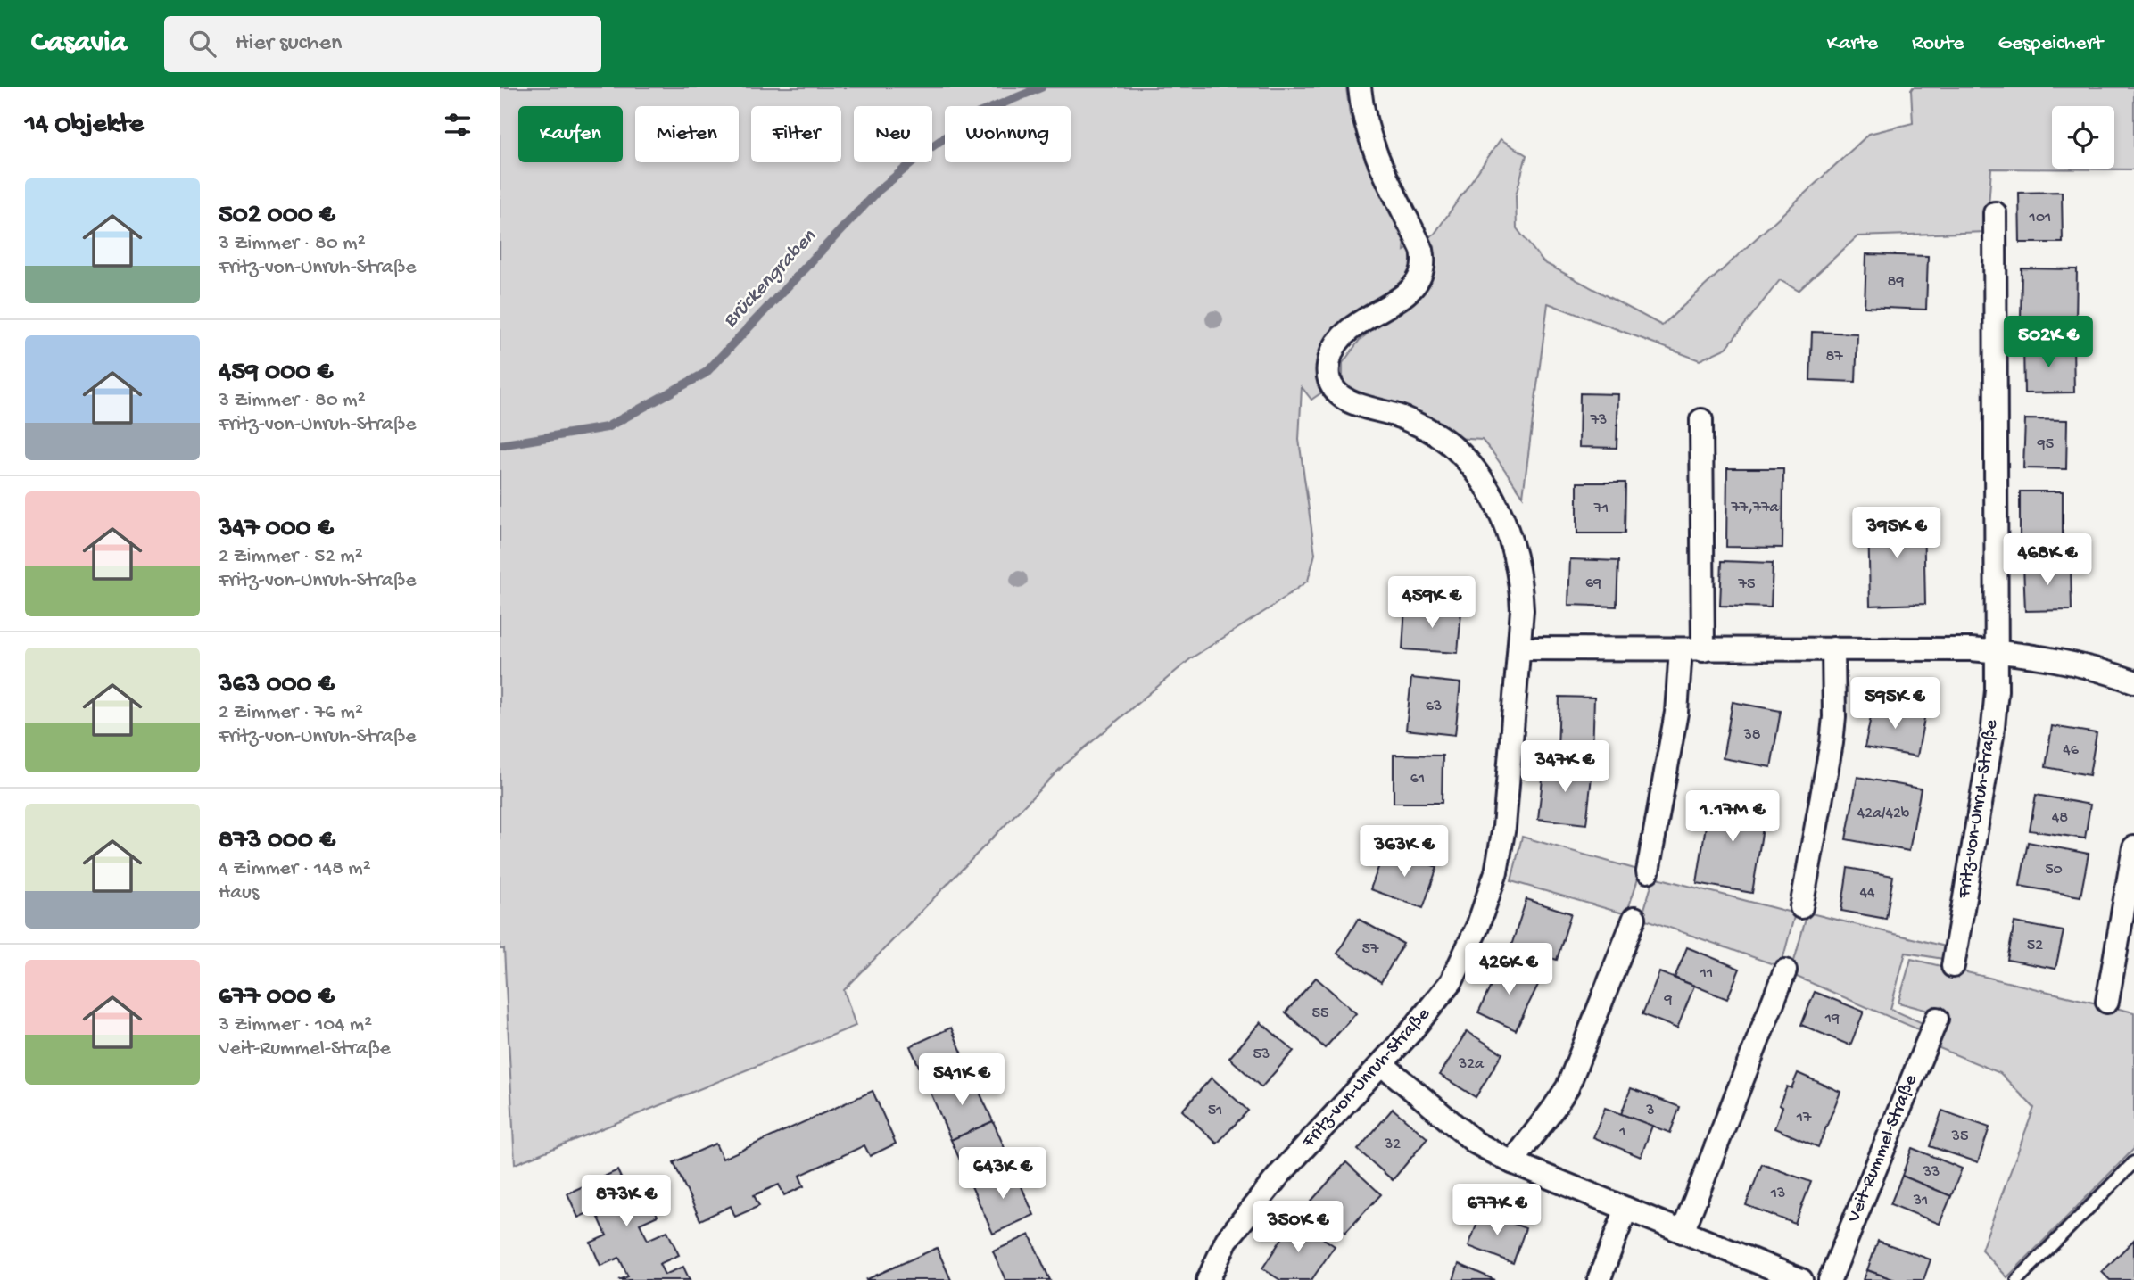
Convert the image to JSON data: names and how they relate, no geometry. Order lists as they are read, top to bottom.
{
  "streets": {
    "street": ["Fritz-von-Unruh-Straße", "Veit-Rummel-Straße"]
  },
  "water": ["Brückengraben"],
  "house_numbers": [
    "101",
    "89",
    "87",
    "73",
    "95",
    "77,77a",
    "71",
    "69",
    "75",
    "63",
    "38",
    "46",
    "61",
    "42a/42b",
    "48",
    "50",
    "44",
    "52",
    "57",
    "11",
    "9",
    "55",
    "19",
    "53",
    "32a",
    "51",
    "3",
    "17",
    "1",
    "35",
    "32",
    "33",
    "13",
    "31"
  ],
  "page": {
    "header": "Casavia",
    "search": "Hier suchen",
    "nav": ["Karte", "Route", "Gespeichert"],
    "heading": "14 Objekte",
    "chip": [
      "Kaufen",
      "Mieten",
      "Filter",
      "Neu",
      "Wohnung"
    ],
    "list": [
      {
        "name": "502 000 €",
        "note": "3 Zimmer · 80 m² · Fritz-von-Unruh-Straße"
      },
      {
        "name": "459 000 €",
        "note": "3 Zimmer · 80 m² · Fritz-von-Unruh-Straße"
      },
      {
        "name": "347 000 €",
        "note": "2 Zimmer · 52 m² · Fritz-von-Unruh-Straße"
      },
      {
        "name": "363 000 €",
        "note": "2 Zimmer · 76 m² · Fritz-von-Unruh-Straße"
      },
      {
        "name": "873 000 €",
        "note": "4 Zimmer · 148 m² · Haus"
      },
      {
        "name": "677 000 €",
        "note": "3 Zimmer · 104 m² · Veit-Rummel-Straße"
      }
    ],
    "price": [
      "502K €",
      "395K €",
      "468K €",
      "459K €",
      "595K €",
      "347K €",
      "1.17M €",
      "363K €",
      "426K €",
      "541K €",
      "643K €",
      "873K €",
      "677K €",
      "350K €"
    ]
  }
}
